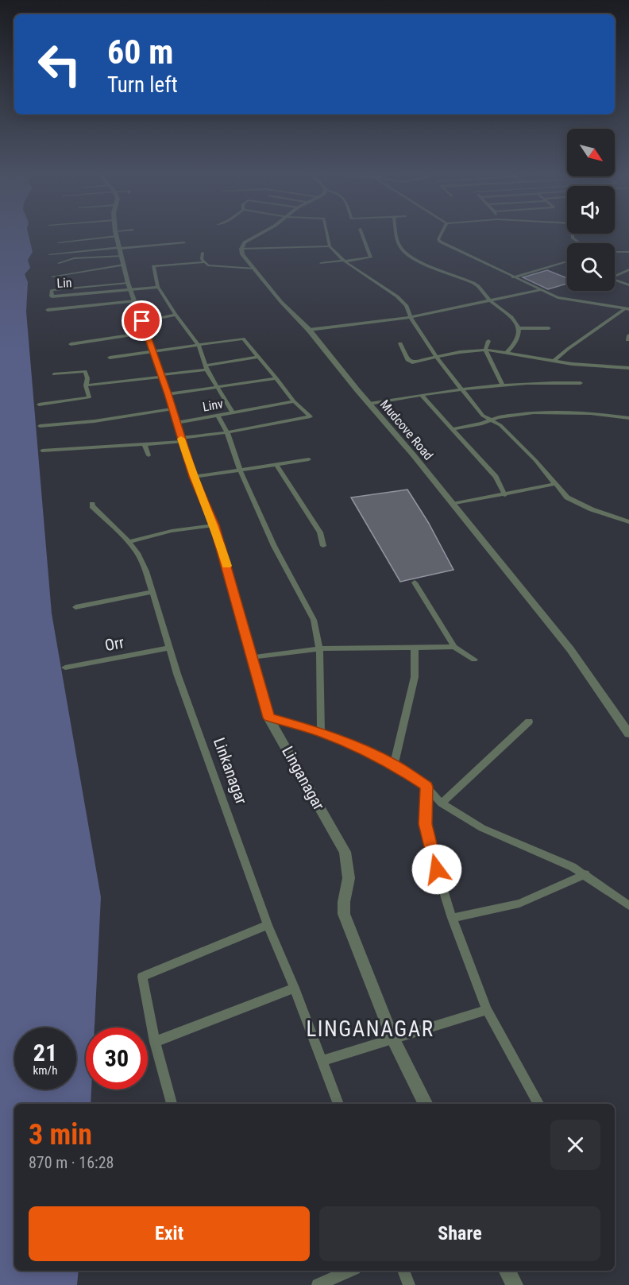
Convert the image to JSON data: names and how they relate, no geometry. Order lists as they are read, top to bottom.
{
  "streets": {
    "street": [
      "Lin",
      "Linv",
      "Mudcove Road",
      "Orr",
      "Linkanagar",
      "Linganagar"
    ]
  },
  "crossings": [
    ["Orr", "Linkanagar"]
  ],
  "districts": ["LINGANAGAR"],
  "north": "bottom right",
  "page": {
    "turn": ["60 m", "Turn left"],
    "speed": "21 km/h",
    "limit": "30",
    "heading": ["3 min", "870 m · 16:28"],
    "buttons": ["Exit", "Share"]
  }
}
